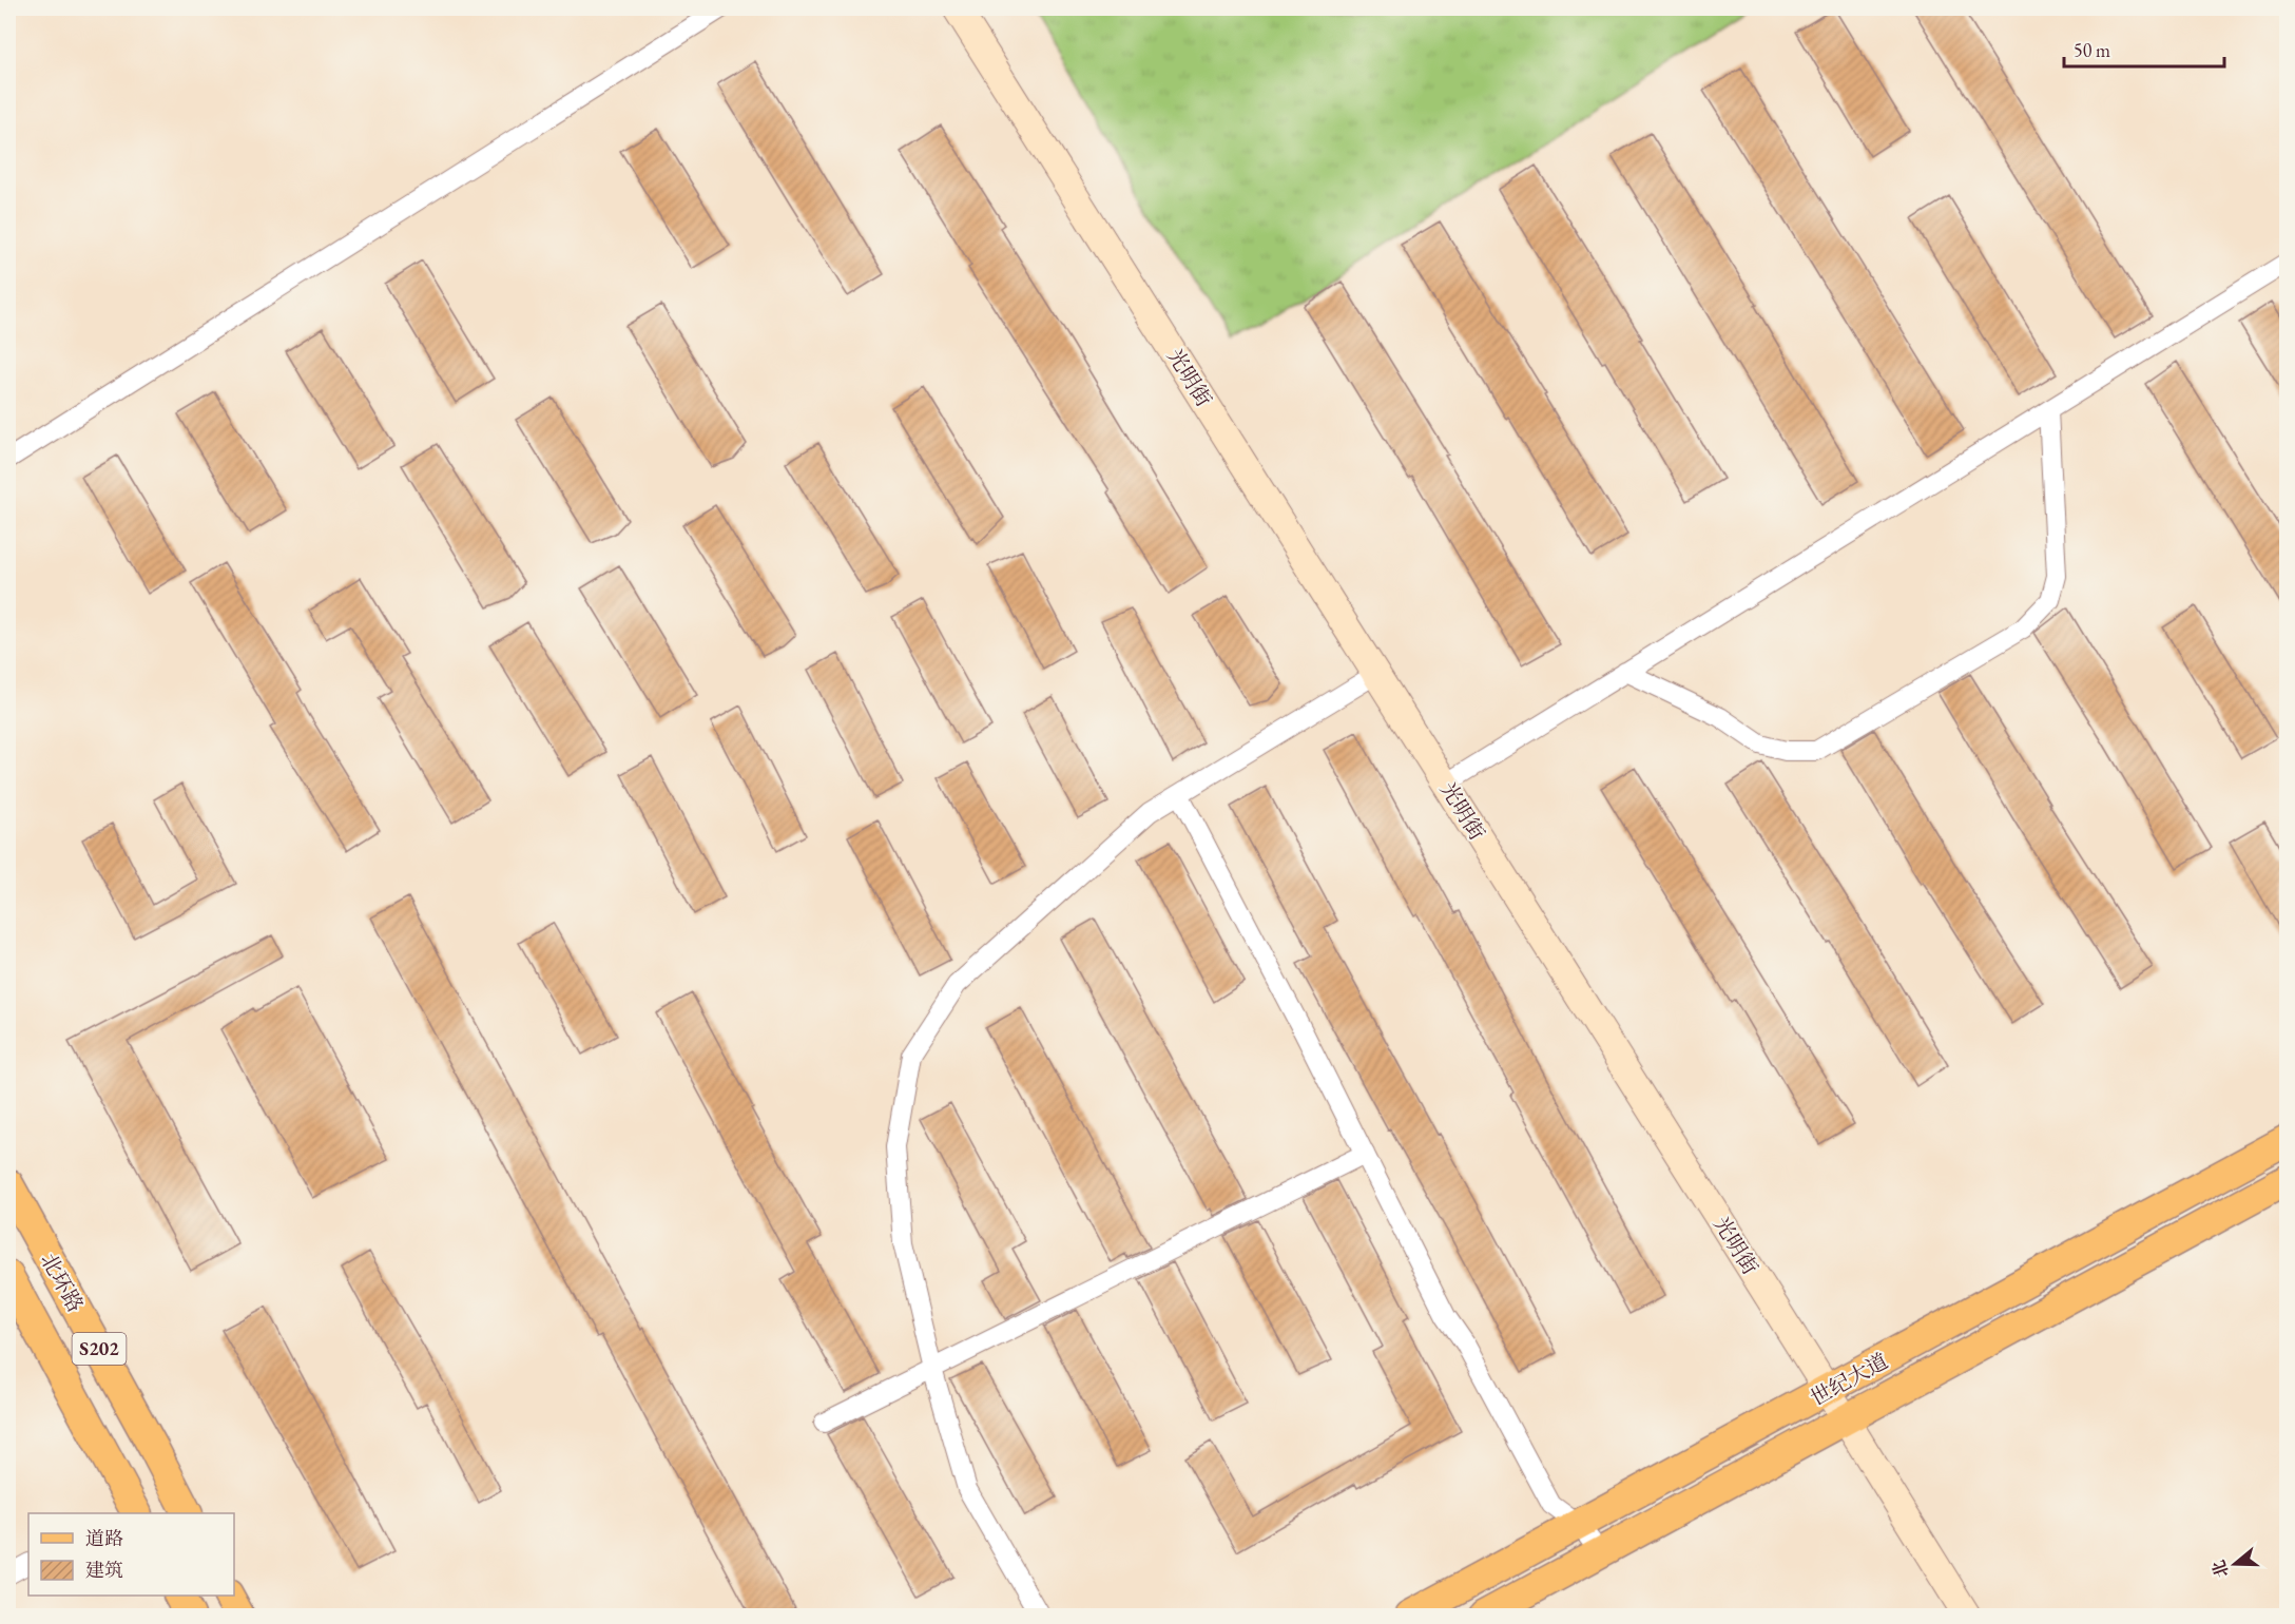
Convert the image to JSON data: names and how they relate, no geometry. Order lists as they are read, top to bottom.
{
  "streets": {
    "main road": ["北环路", "S202", "世纪大道"],
    "street": ["光明街"]
  },
  "crossings": [
    ["光明街", "世纪大道"]
  ],
  "legend": ["道路", "建筑"],
  "scale_bar": "50 m",
  "north": "left"
}
